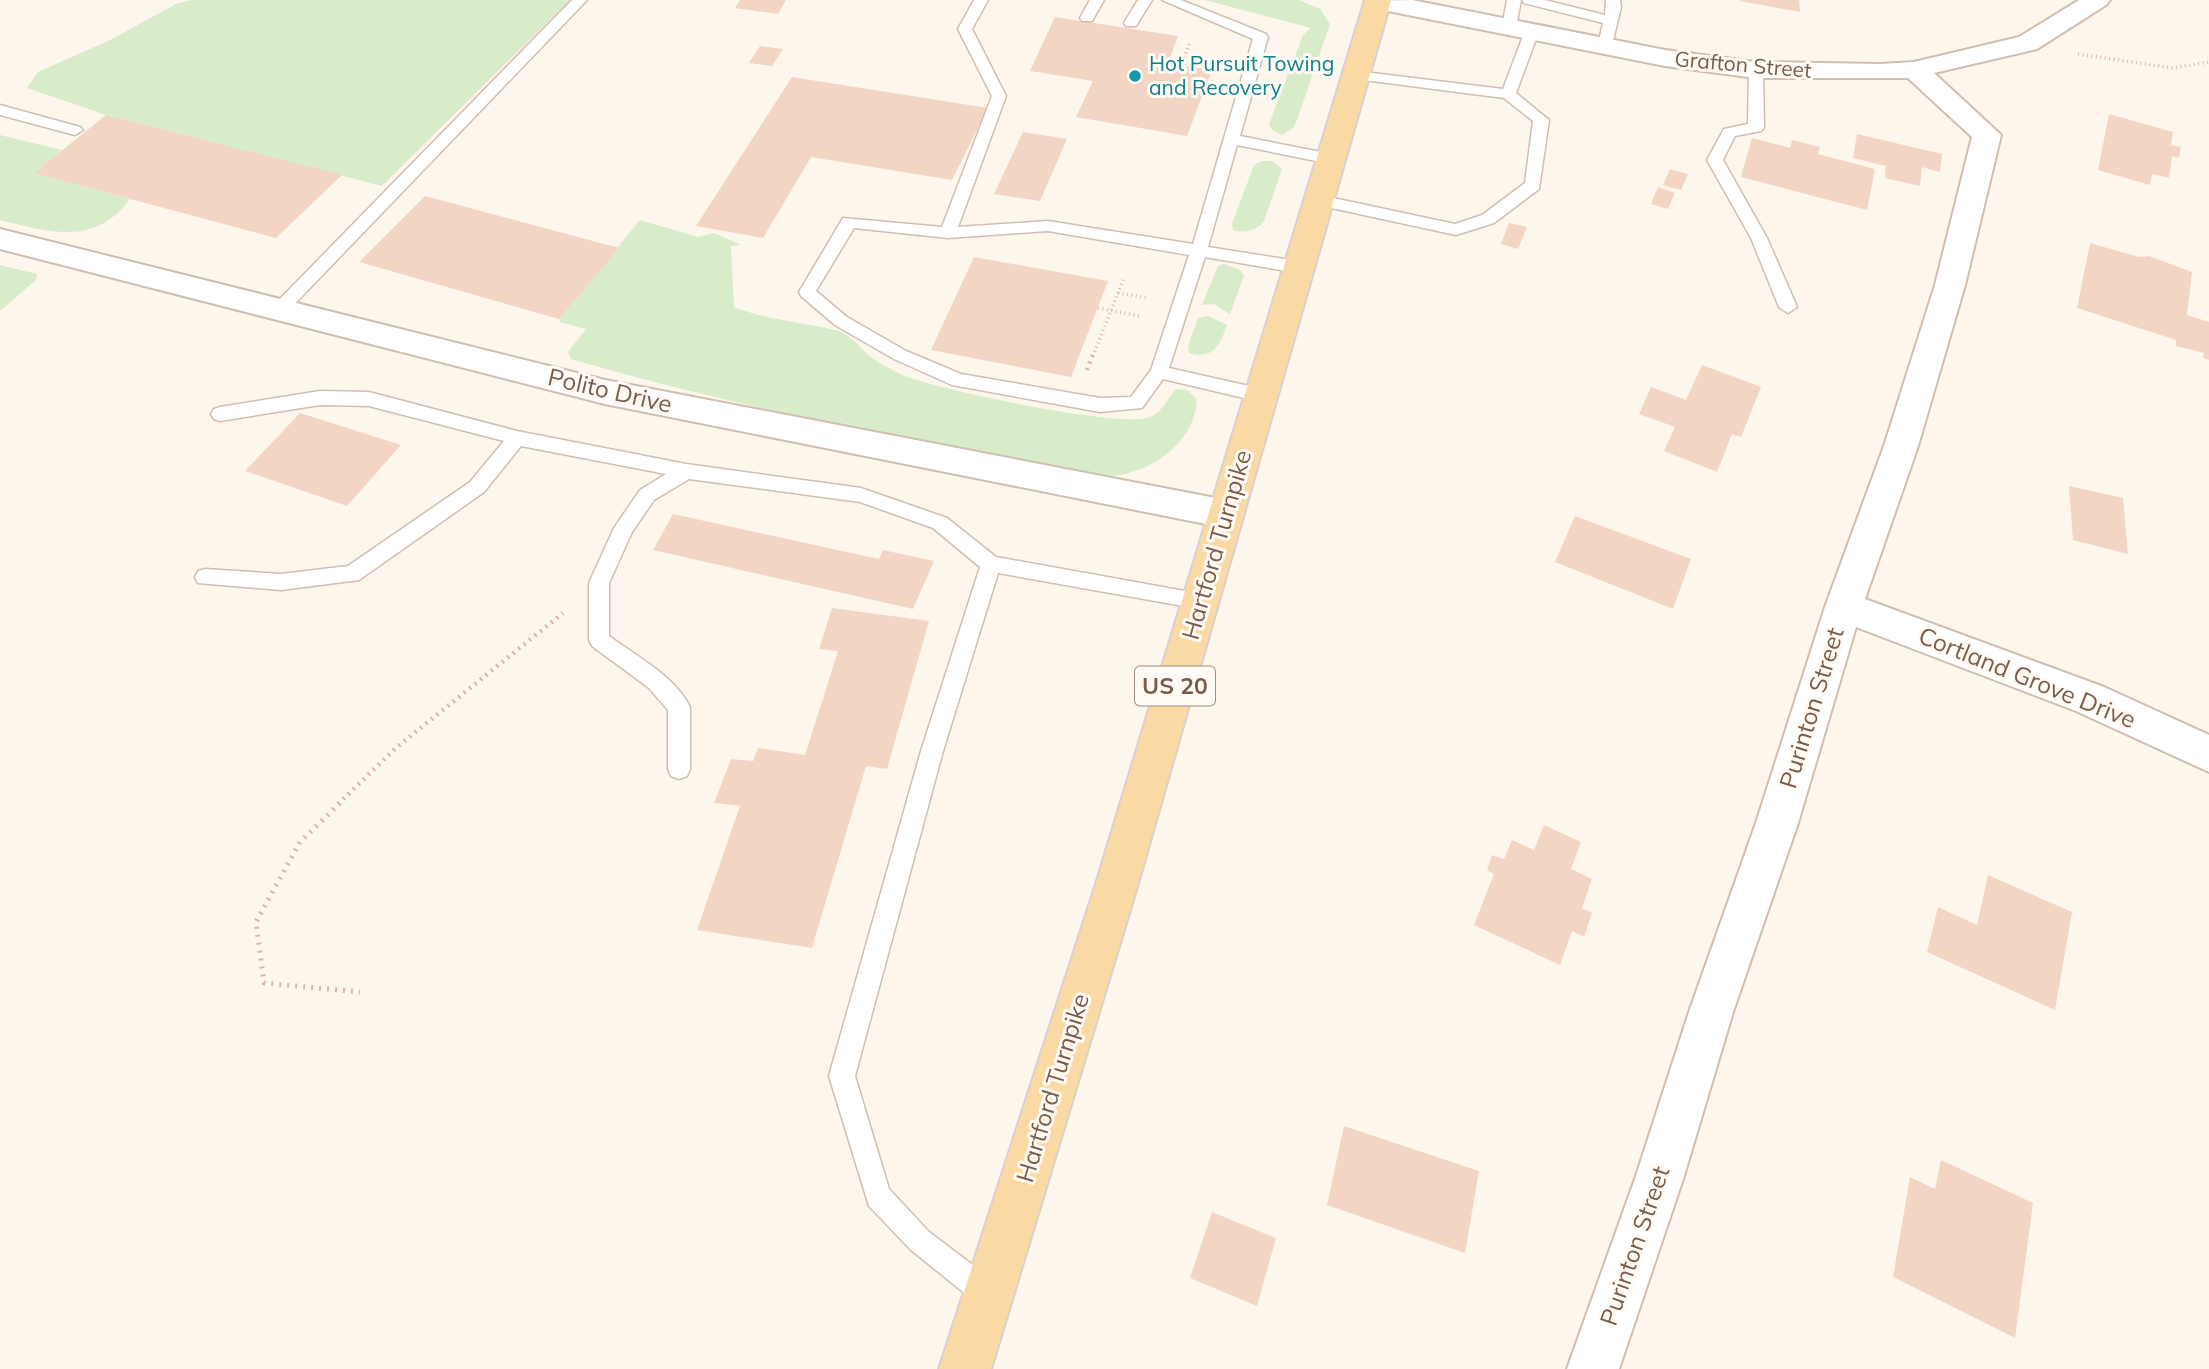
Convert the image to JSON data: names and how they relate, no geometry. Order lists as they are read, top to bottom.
{
  "streets": {
    "main road": ["Hartford Turnpike", "US 20"],
    "street": [
      "Grafton Street",
      "Polito Drive",
      "Cortland Grove Drive",
      "Purinton Street"
    ]
  },
  "crossings": [
    ["Grafton Street", "Hartford Turnpike"],
    ["Grafton Street", "Purinton Street"],
    ["Polito Drive", "Hartford Turnpike"],
    ["Cortland Grove Drive", "Purinton Street"]
  ],
  "places": ["Hot Pursuit Towing and Recovery"]
}
